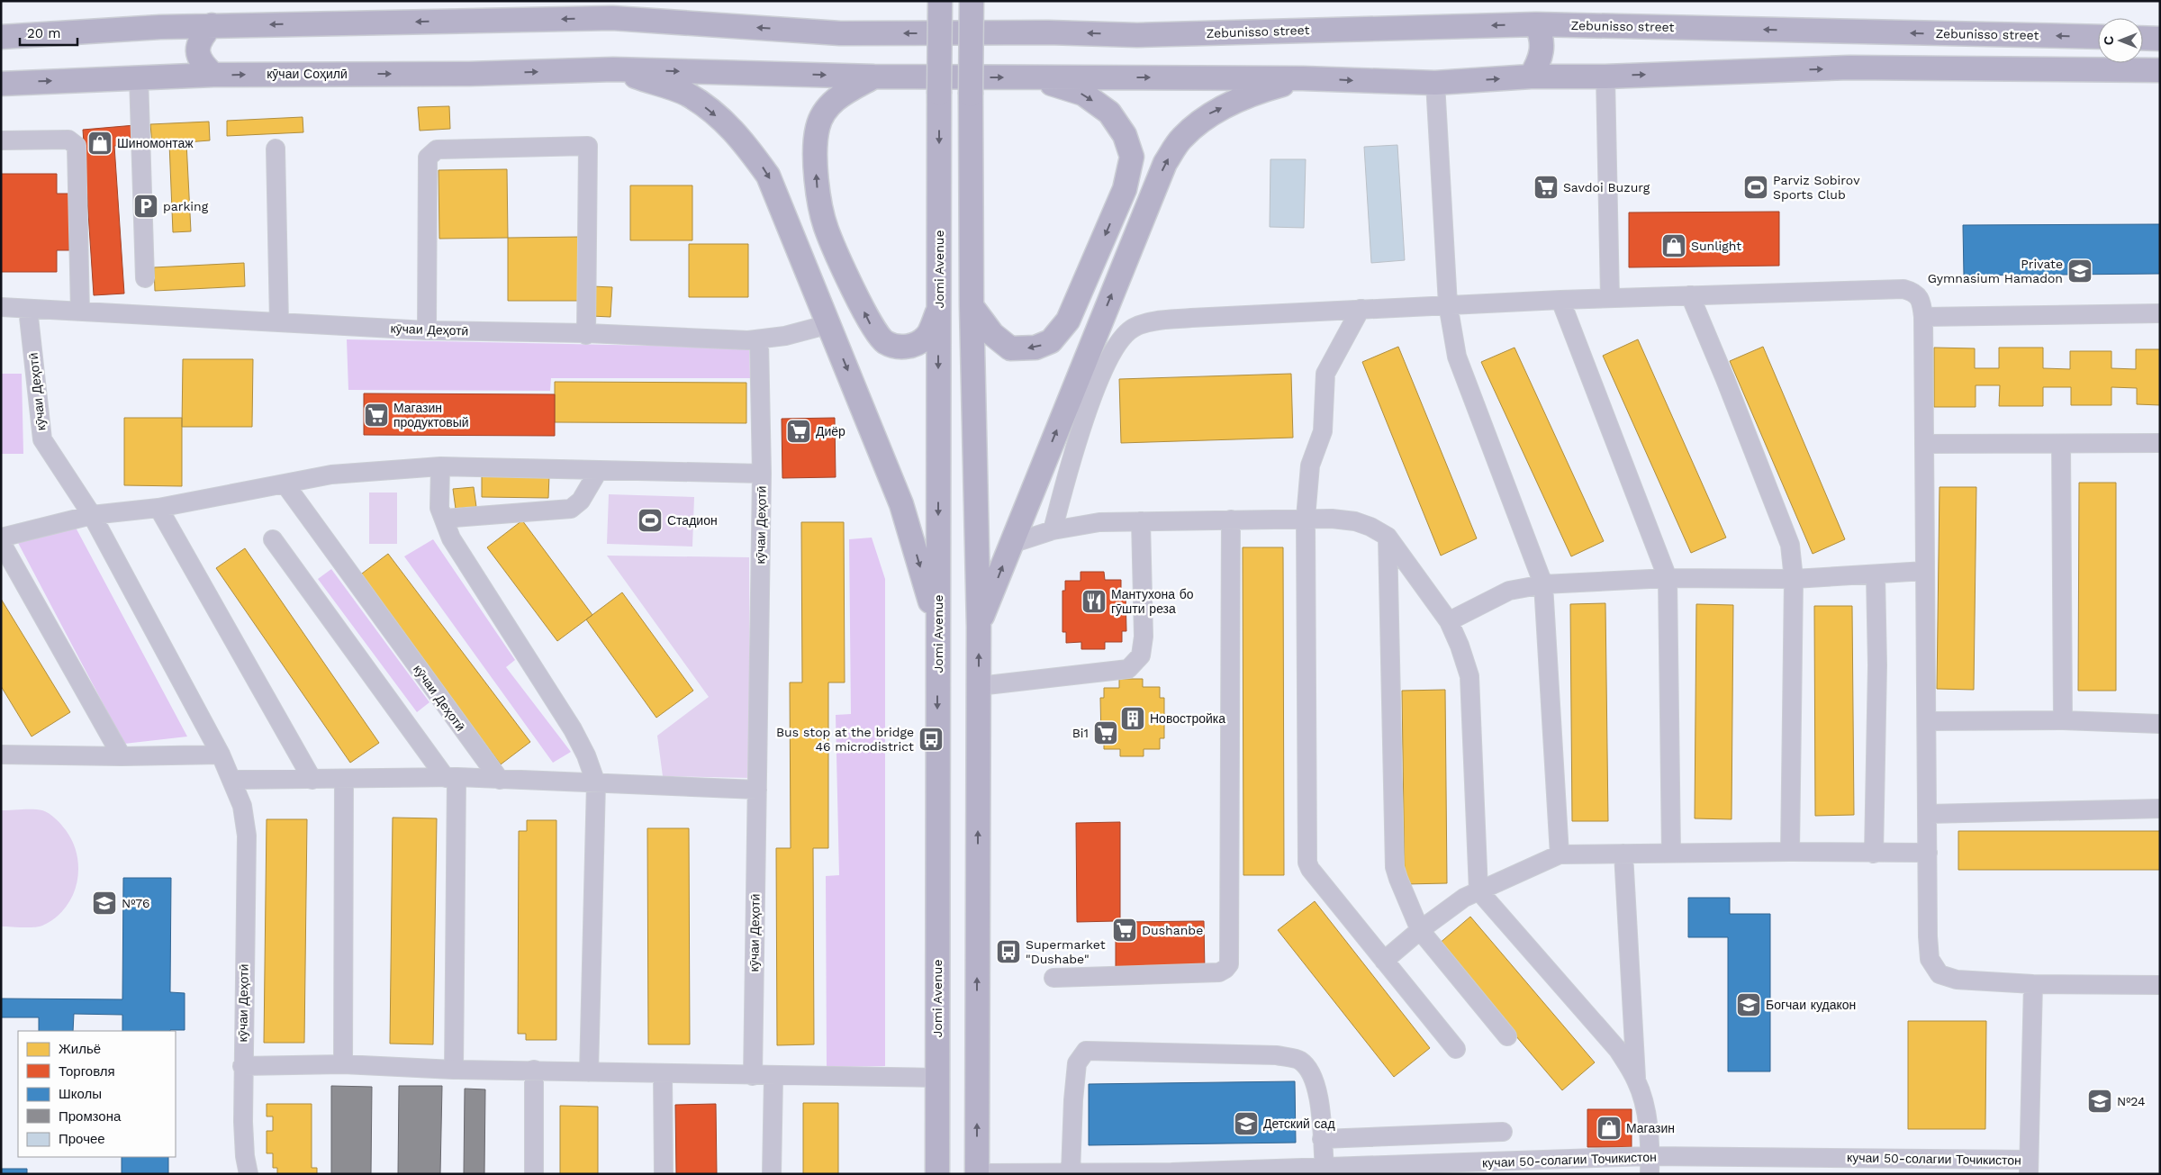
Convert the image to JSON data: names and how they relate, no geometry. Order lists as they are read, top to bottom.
{
  "streets": {
    "main road": ["Zebunisso street", "кӯчаи Соҳилӣ", "Jomi Avenue"],
    "street": ["кӯчаи Деҳотӣ", "кучаи 50-солагии Точикистон"]
  },
  "one_way": ["кӯчаи Соҳилӣ"],
  "places": {
    "shop": ["Шиномонтаж", "Sunlight", "Магазин"],
    "supermarket": [
      "Savdoi Buzurg",
      "Магазин продуктовый",
      "Диёр",
      "Bi1",
      "Dushanbe"
    ],
    "sports": ["Parviz Sobirov Sports Club", "Стадион"],
    "parking": ["parking"],
    "school or university": [
      "Private Gymnasium Hamadon",
      "№76",
      "Богчаи кудакон",
      "№24",
      "Детский сад"
    ],
    "restaurant": ["Мантухона бо гӯшти реза"],
    "building": ["Новостройка"],
    "bus stop": ["Bus stop at the bridge 46 microdistrict", "Supermarket \"Dushabe\""]
  },
  "legend": [
    "Жильё",
    "Торговля",
    "Школы",
    "Промзона",
    "Прочее"
  ],
  "scale_bar": "20 m",
  "north": "left"
}
